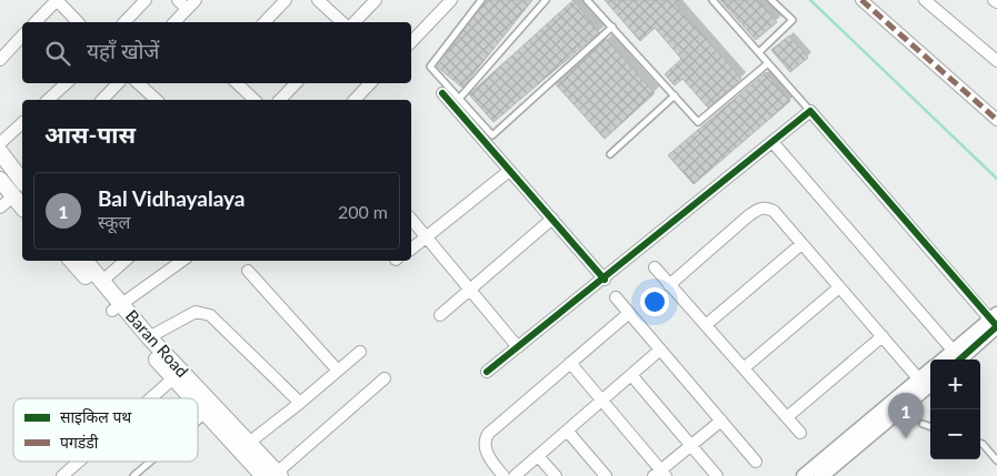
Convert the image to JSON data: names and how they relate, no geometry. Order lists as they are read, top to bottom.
{
  "streets": {
    "main road": ["Baran Road"]
  },
  "legend": ["साइकिल पथ", "पगडंडी"],
  "page": {
    "search": "यहाँ खोजें",
    "heading": "आस-पास",
    "list": [
      {
        "mark": "1",
        "name": "Bal Vidhayalaya",
        "note": "स्कूल",
        "value": "200 m"
      }
    ],
    "map_buttons": ["+", "−"],
    "pins": "1"
  }
}
